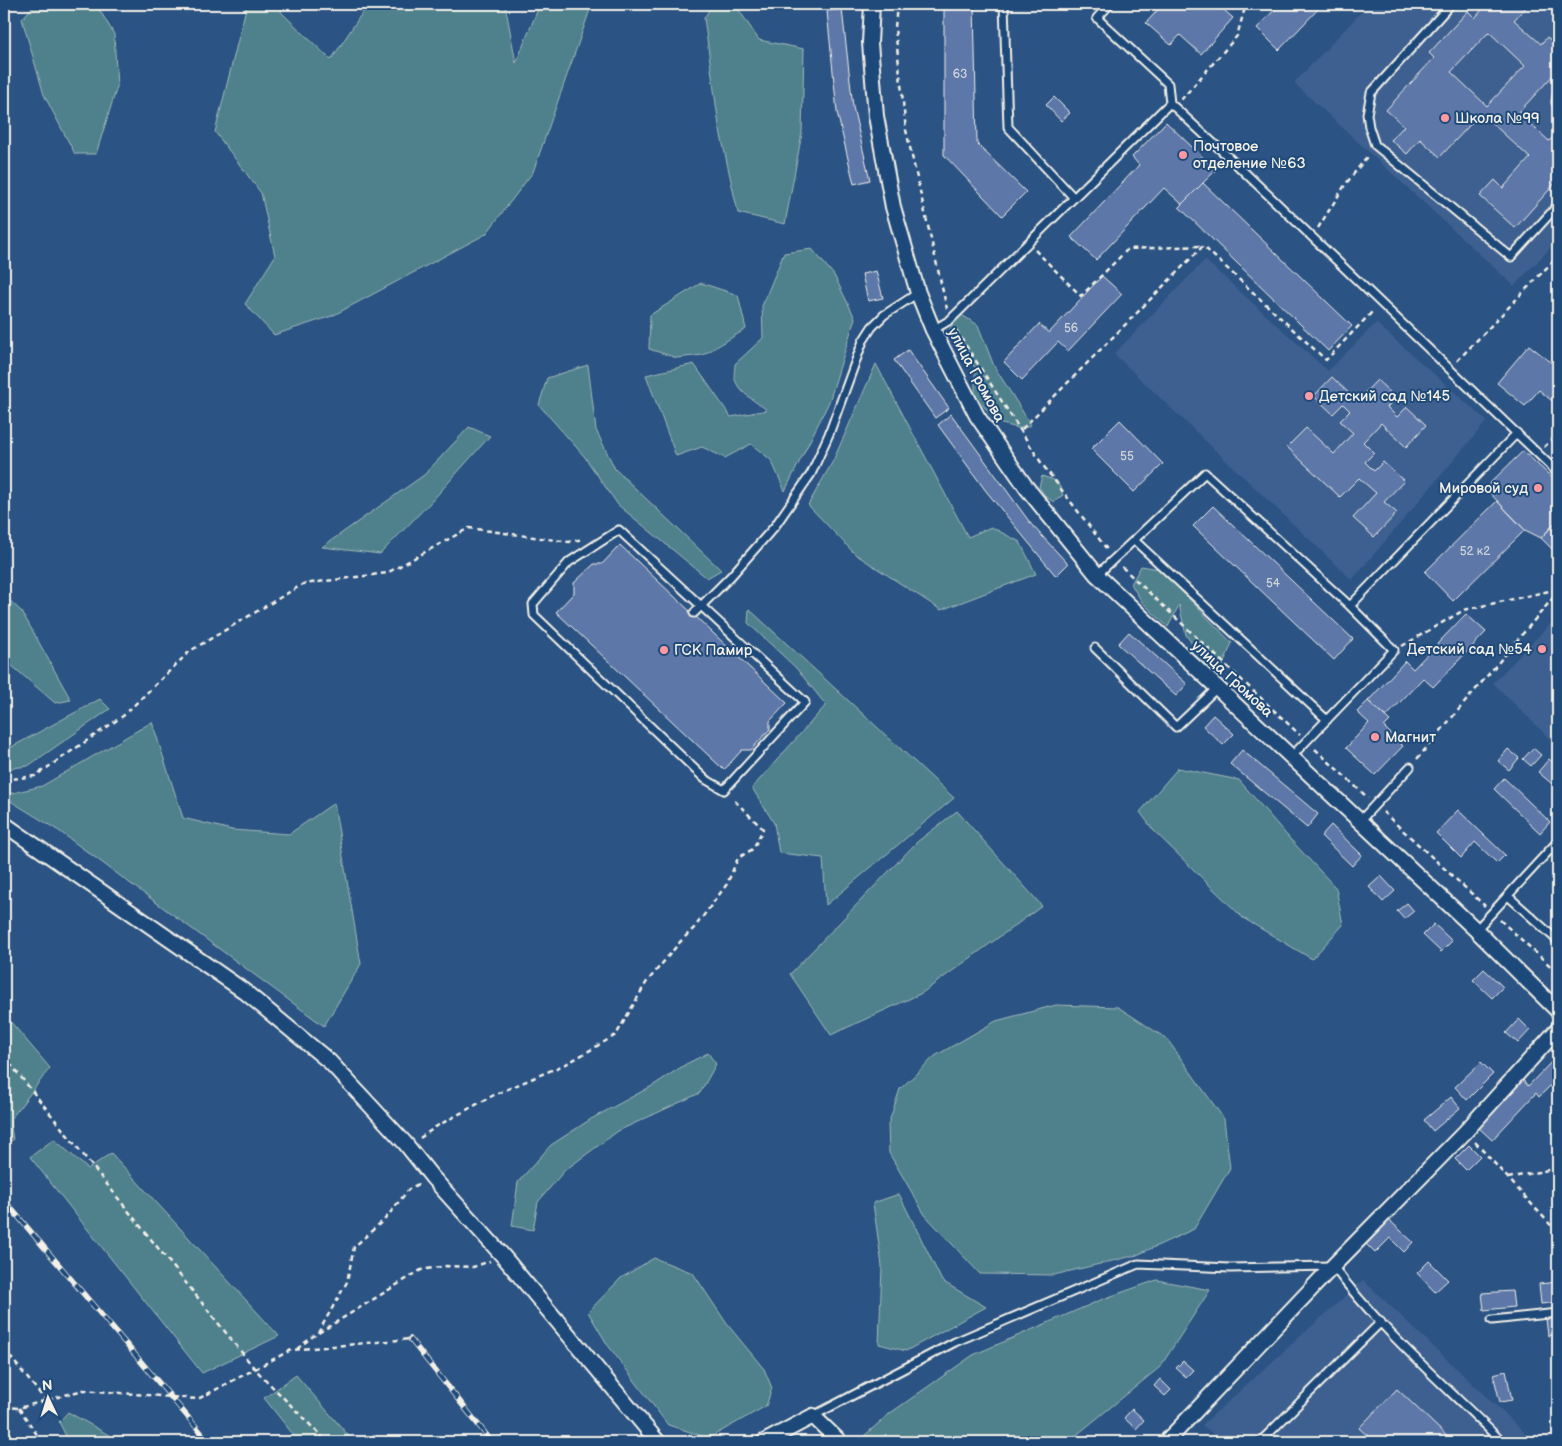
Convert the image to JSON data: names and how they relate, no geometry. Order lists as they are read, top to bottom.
{
  "streets": {
    "street": ["улица Громова"]
  },
  "places": [
    "Школа №99",
    "Почтовое отделение №63",
    "Детский сад №145",
    "Мировой суд",
    "Детский сад №54",
    "ГСК Памир",
    "Магнит"
  ],
  "house_numbers": [
    "63",
    "56",
    "55",
    "52 к2",
    "54"
  ],
  "north": "top"
}
